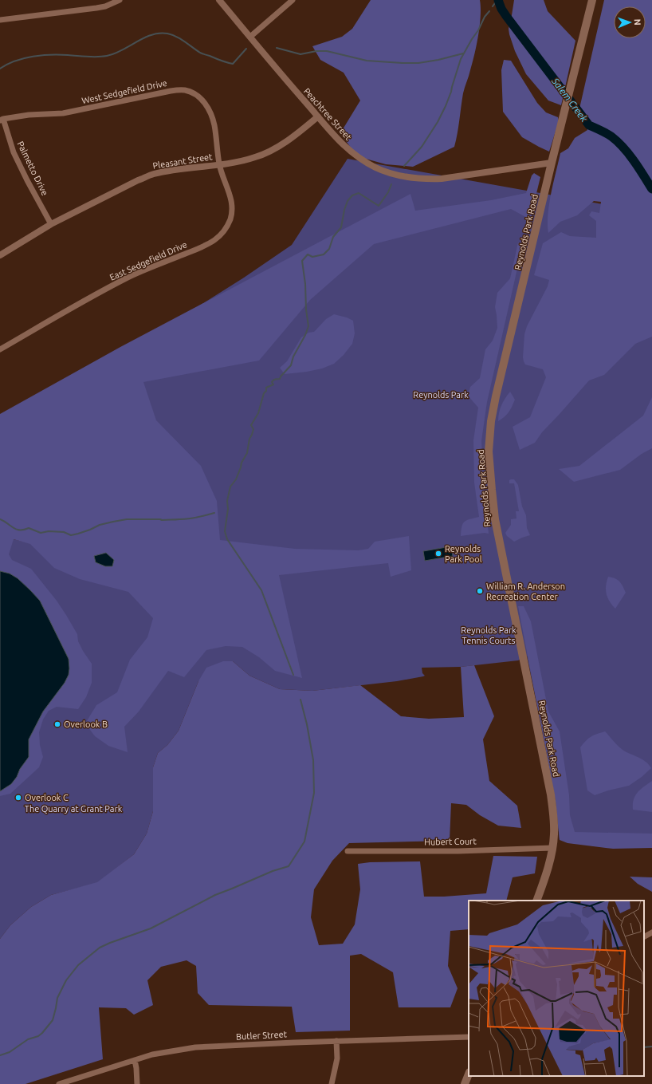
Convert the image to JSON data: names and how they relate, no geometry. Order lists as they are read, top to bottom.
{
  "streets": {
    "main road": ["Reynolds Park Road"],
    "street": [
      "West Sedgefield Drive",
      "Peachtree Street",
      "Pleasant Street",
      "Palmetto Drive",
      "East Sedgefield Drive",
      "Hubert Court",
      "Butler Street"
    ]
  },
  "crossings": [
    ["West Sedgefield Drive", "Pleasant Street"],
    ["West Sedgefield Drive", "Palmetto Drive"],
    ["West Sedgefield Drive", "East Sedgefield Drive"],
    ["Peachtree Street", "Pleasant Street"],
    ["Peachtree Street", "Reynolds Park Road"],
    ["Pleasant Street", "Palmetto Drive"],
    ["Pleasant Street", "East Sedgefield Drive"],
    ["Reynolds Park Road", "Hubert Court"]
  ],
  "water": ["Salem Creek"],
  "parks": ["Reynolds Park", "Reynolds Park Tennis Courts", "The Quarry at Grant Park"],
  "places": [
    "Reynolds Park Pool",
    "William R. Anderson Recreation Center",
    "Overlook B",
    "Overlook C"
  ],
  "north": "right"
}
